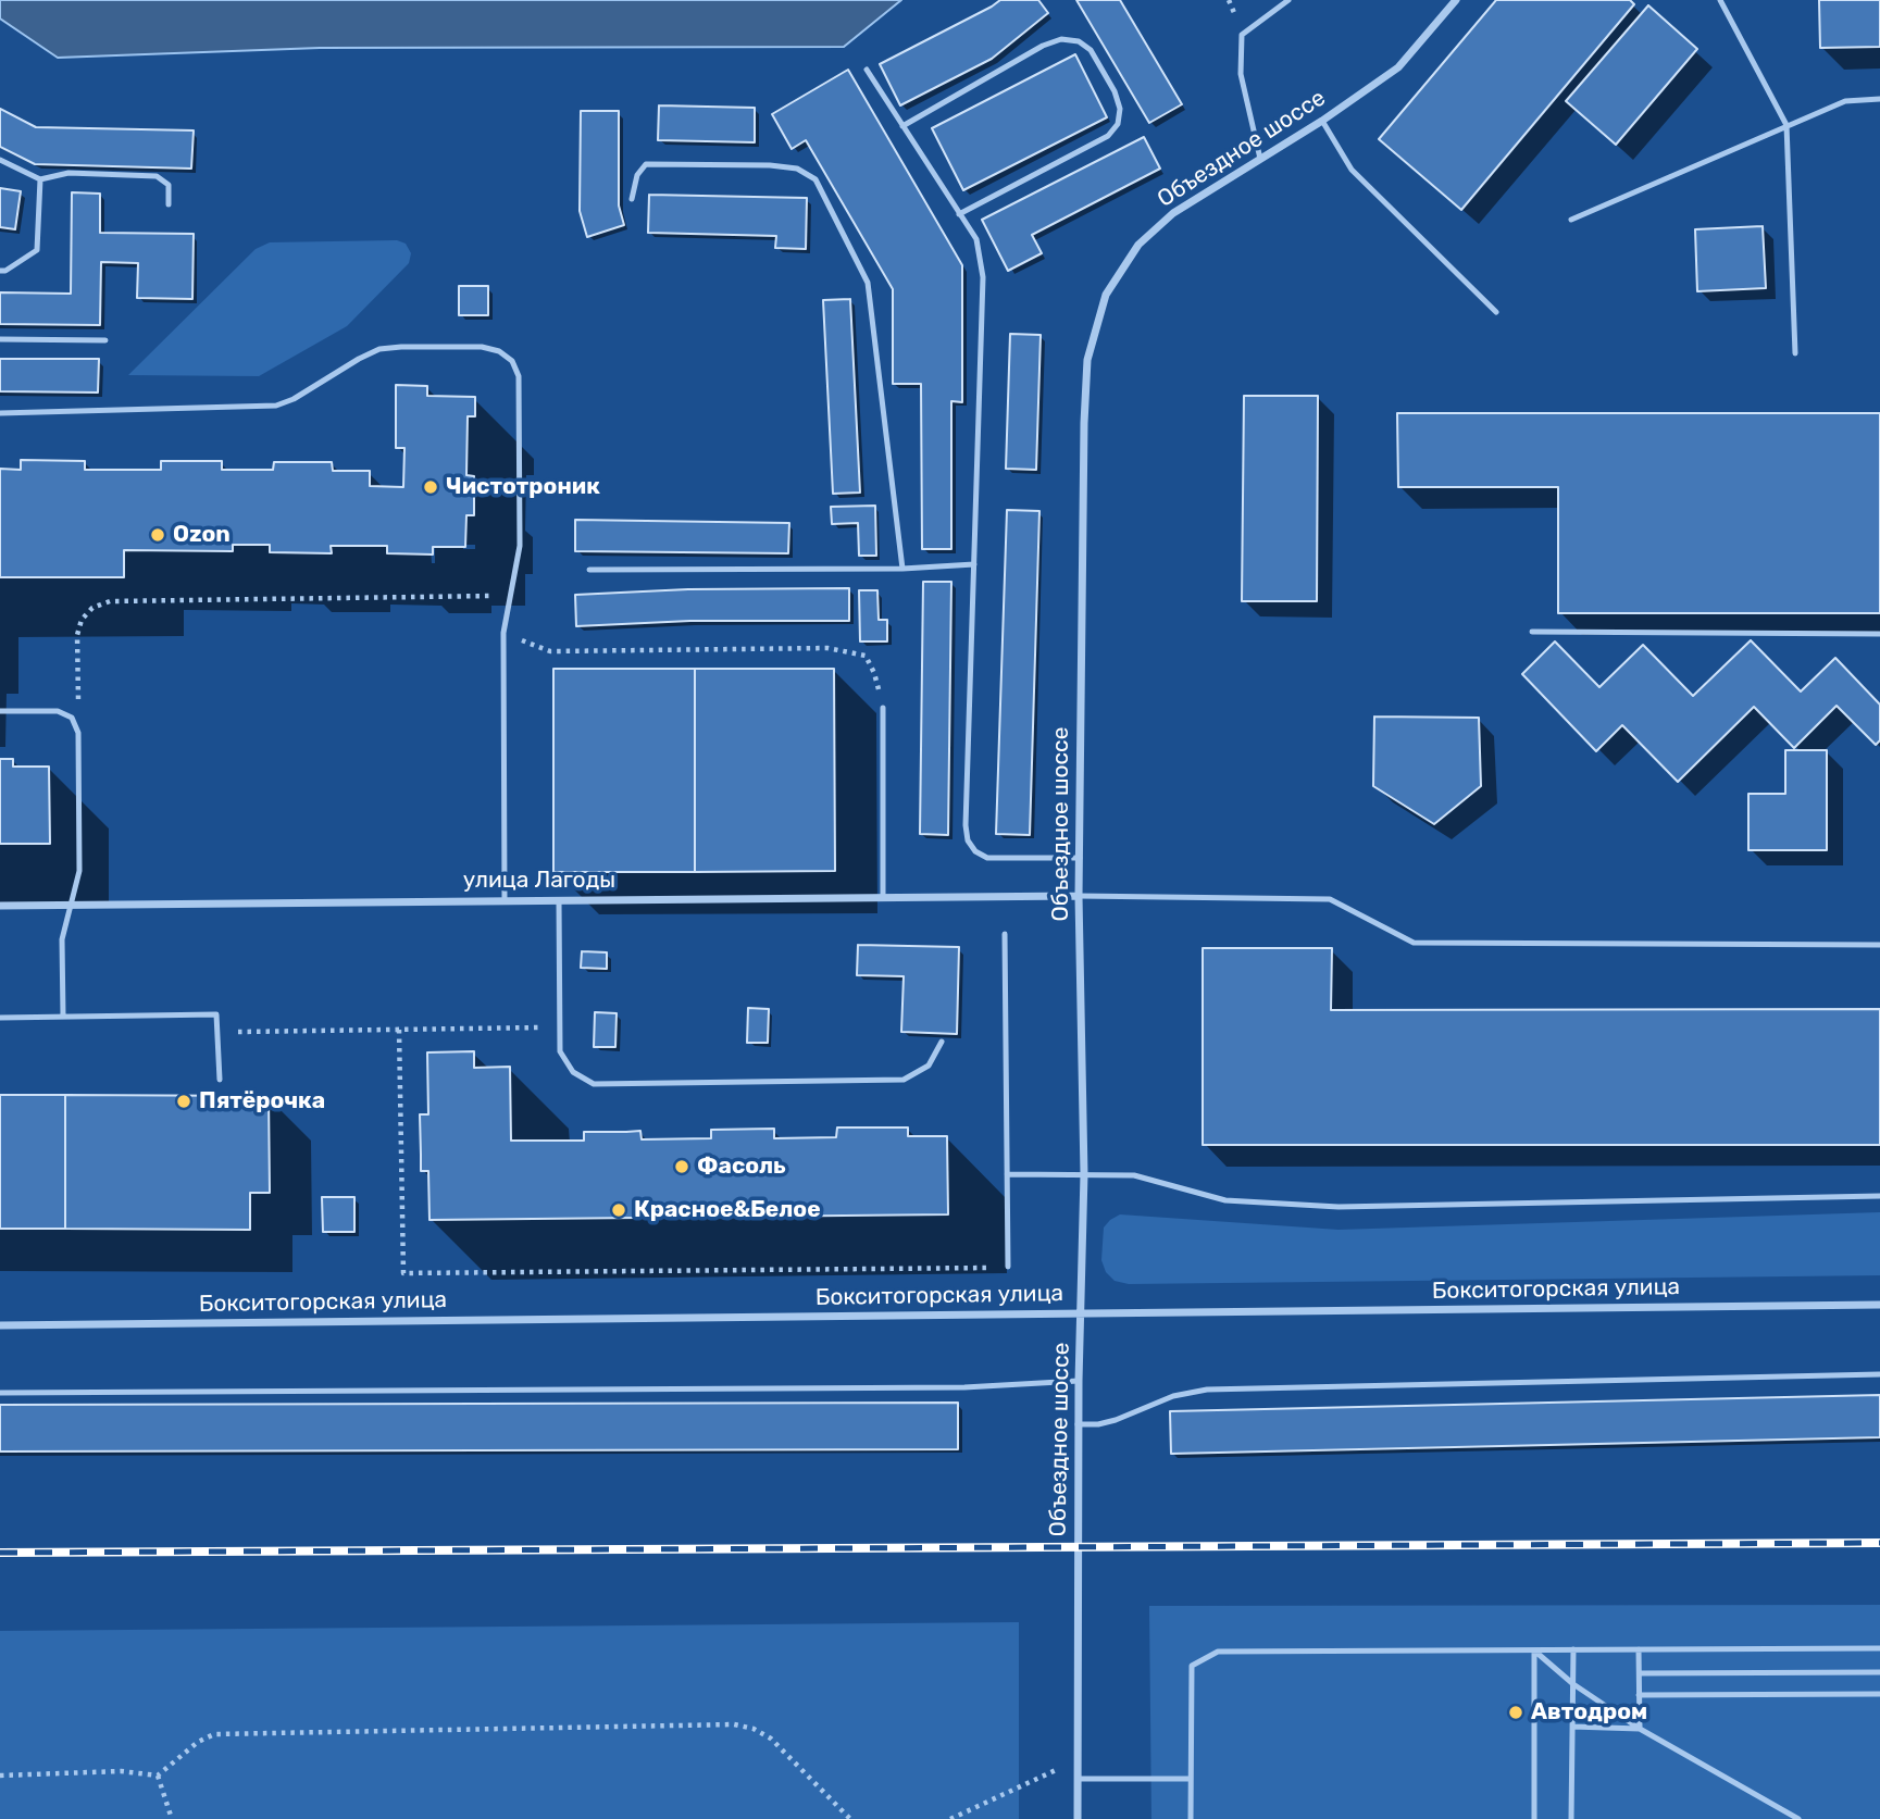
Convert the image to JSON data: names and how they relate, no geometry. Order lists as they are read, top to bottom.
{
  "streets": {
    "street": ["Объездное шоссе", "улица Лагоды", "Бокситогорская улица"]
  },
  "crossings": [
    ["Объездное шоссе", "улица Лагоды"],
    ["Объездное шоссе", "Бокситогорская улица"]
  ],
  "places": [
    "Чистотроник",
    "Ozon",
    "Пятёрочка",
    "Фасоль",
    "Красное&Белое",
    "Автодром"
  ]
}
